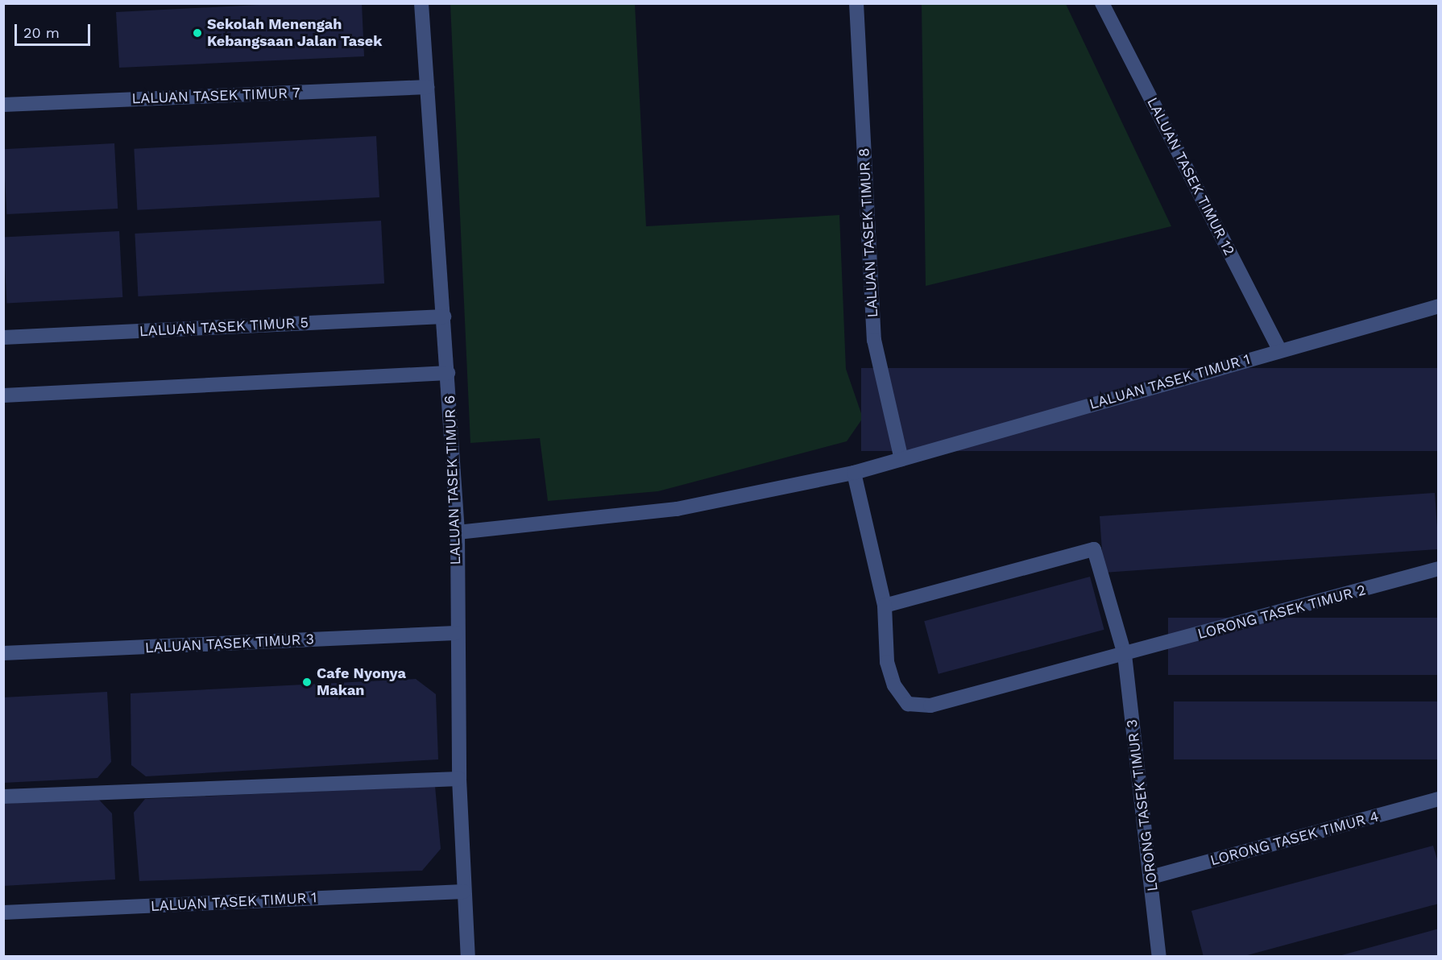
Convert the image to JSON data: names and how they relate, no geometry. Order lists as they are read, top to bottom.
{
  "streets": {
    "street": [
      "LALUAN TASEK TIMUR 7",
      "LALUAN TASEK TIMUR 12",
      "LALUAN TASEK TIMUR 8",
      "LALUAN TASEK TIMUR 5",
      "LALUAN TASEK TIMUR 1",
      "LALUAN TASEK TIMUR 6",
      "LORONG TASEK TIMUR 2",
      "LALUAN TASEK TIMUR 3",
      "LORONG TASEK TIMUR 3",
      "LORONG TASEK TIMUR 4"
    ]
  },
  "crossings": [
    ["LALUAN TASEK TIMUR 7", "LALUAN TASEK TIMUR 6"],
    ["LALUAN TASEK TIMUR 12", "LALUAN TASEK TIMUR 1"],
    ["LALUAN TASEK TIMUR 8", "LALUAN TASEK TIMUR 1"],
    ["LALUAN TASEK TIMUR 5", "LALUAN TASEK TIMUR 6"],
    ["LALUAN TASEK TIMUR 1", "LALUAN TASEK TIMUR 6"],
    ["LALUAN TASEK TIMUR 1", "LORONG TASEK TIMUR 2"],
    ["LALUAN TASEK TIMUR 6", "LALUAN TASEK TIMUR 3"],
    ["LORONG TASEK TIMUR 2", "LORONG TASEK TIMUR 3"],
    ["LORONG TASEK TIMUR 3", "LORONG TASEK TIMUR 4"]
  ],
  "places": ["Sekolah Menengah Kebangsaan Jalan Tasek", "Cafe Nyonya Makan"],
  "scale_bar": "20 m"
}
